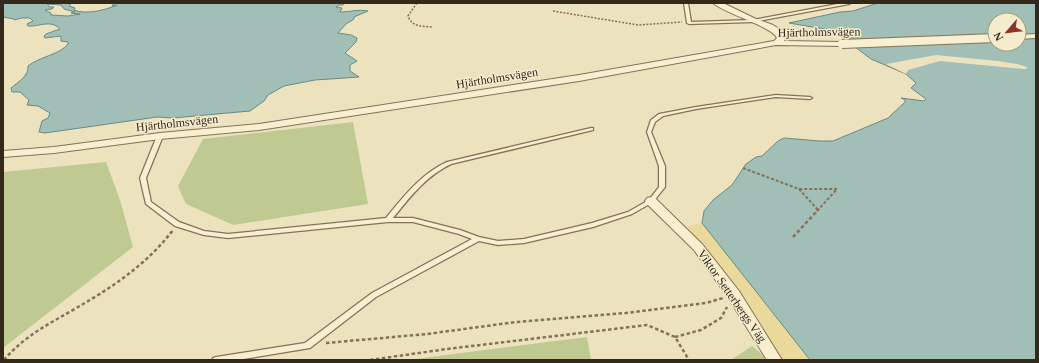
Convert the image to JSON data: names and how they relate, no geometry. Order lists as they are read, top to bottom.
{
  "streets": {
    "street": ["Hjärtholmsvägen", "Viktor Setterbergs Väg"]
  },
  "north": "bottom left"
}
